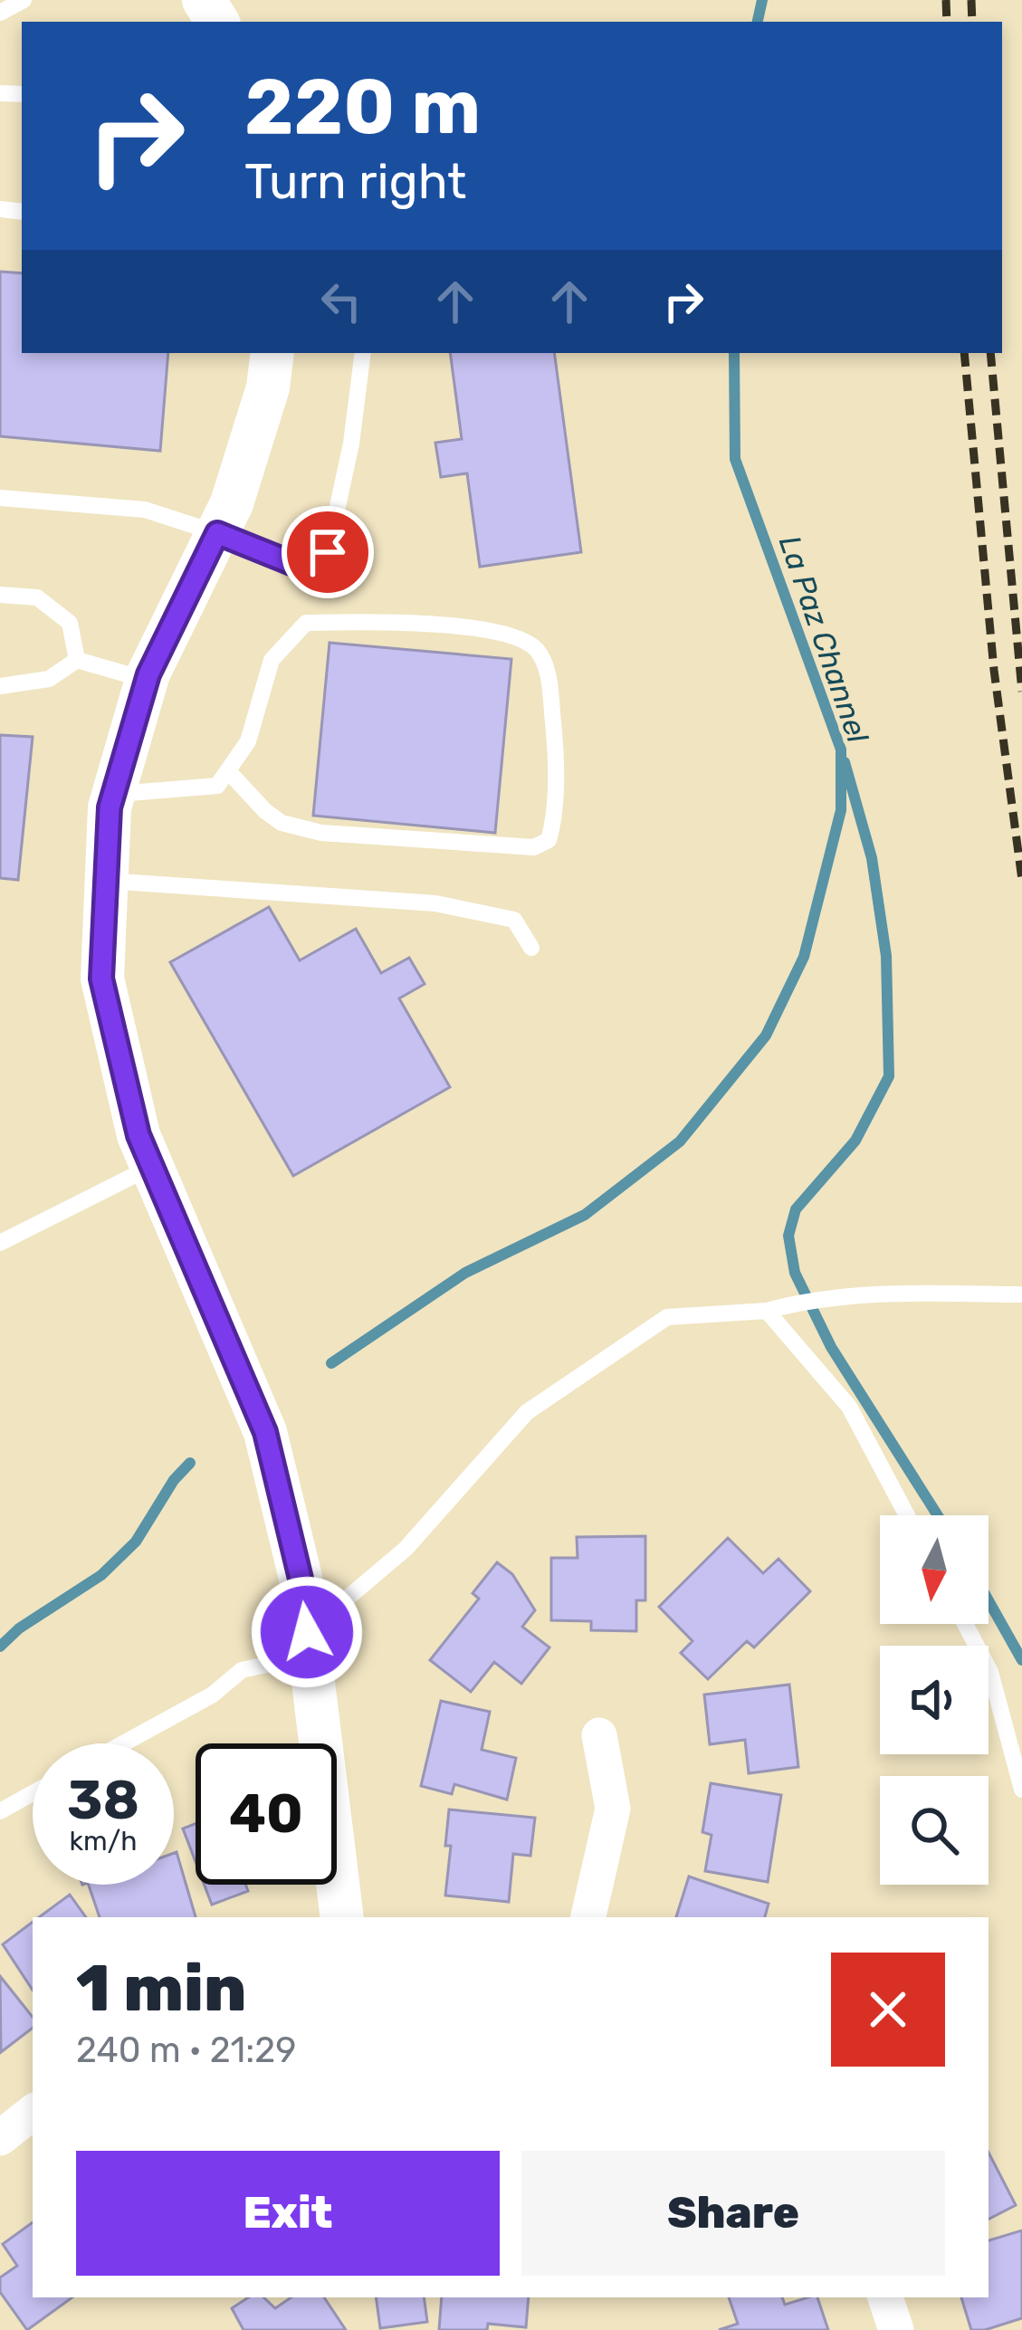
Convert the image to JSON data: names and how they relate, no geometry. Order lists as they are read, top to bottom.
{
  "water": ["La Paz Channel"],
  "north": "bottom",
  "page": {
    "turn": ["220 m", "Turn right"],
    "speed": "38 km/h",
    "limit": "40",
    "heading": ["1 min", "240 m · 21:29"],
    "buttons": ["Exit", "Share"]
  }
}
